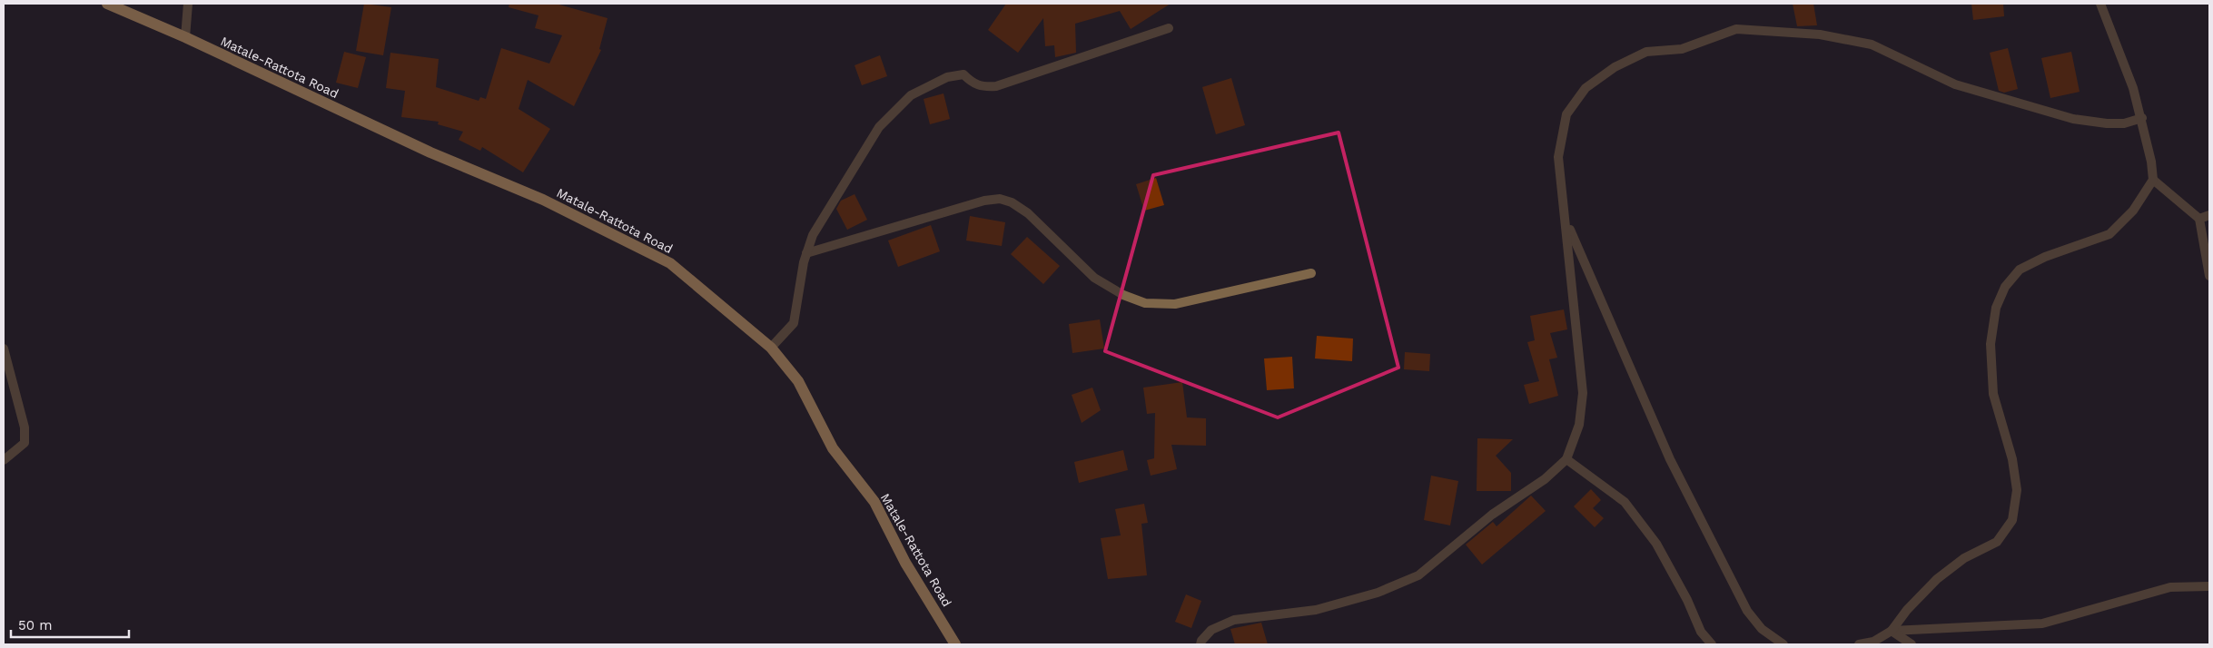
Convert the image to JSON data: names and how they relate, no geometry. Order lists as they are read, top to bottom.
{
  "streets": {
    "main road": ["Matale-Rattota Road"]
  },
  "scale_bar": "50 m"
}
